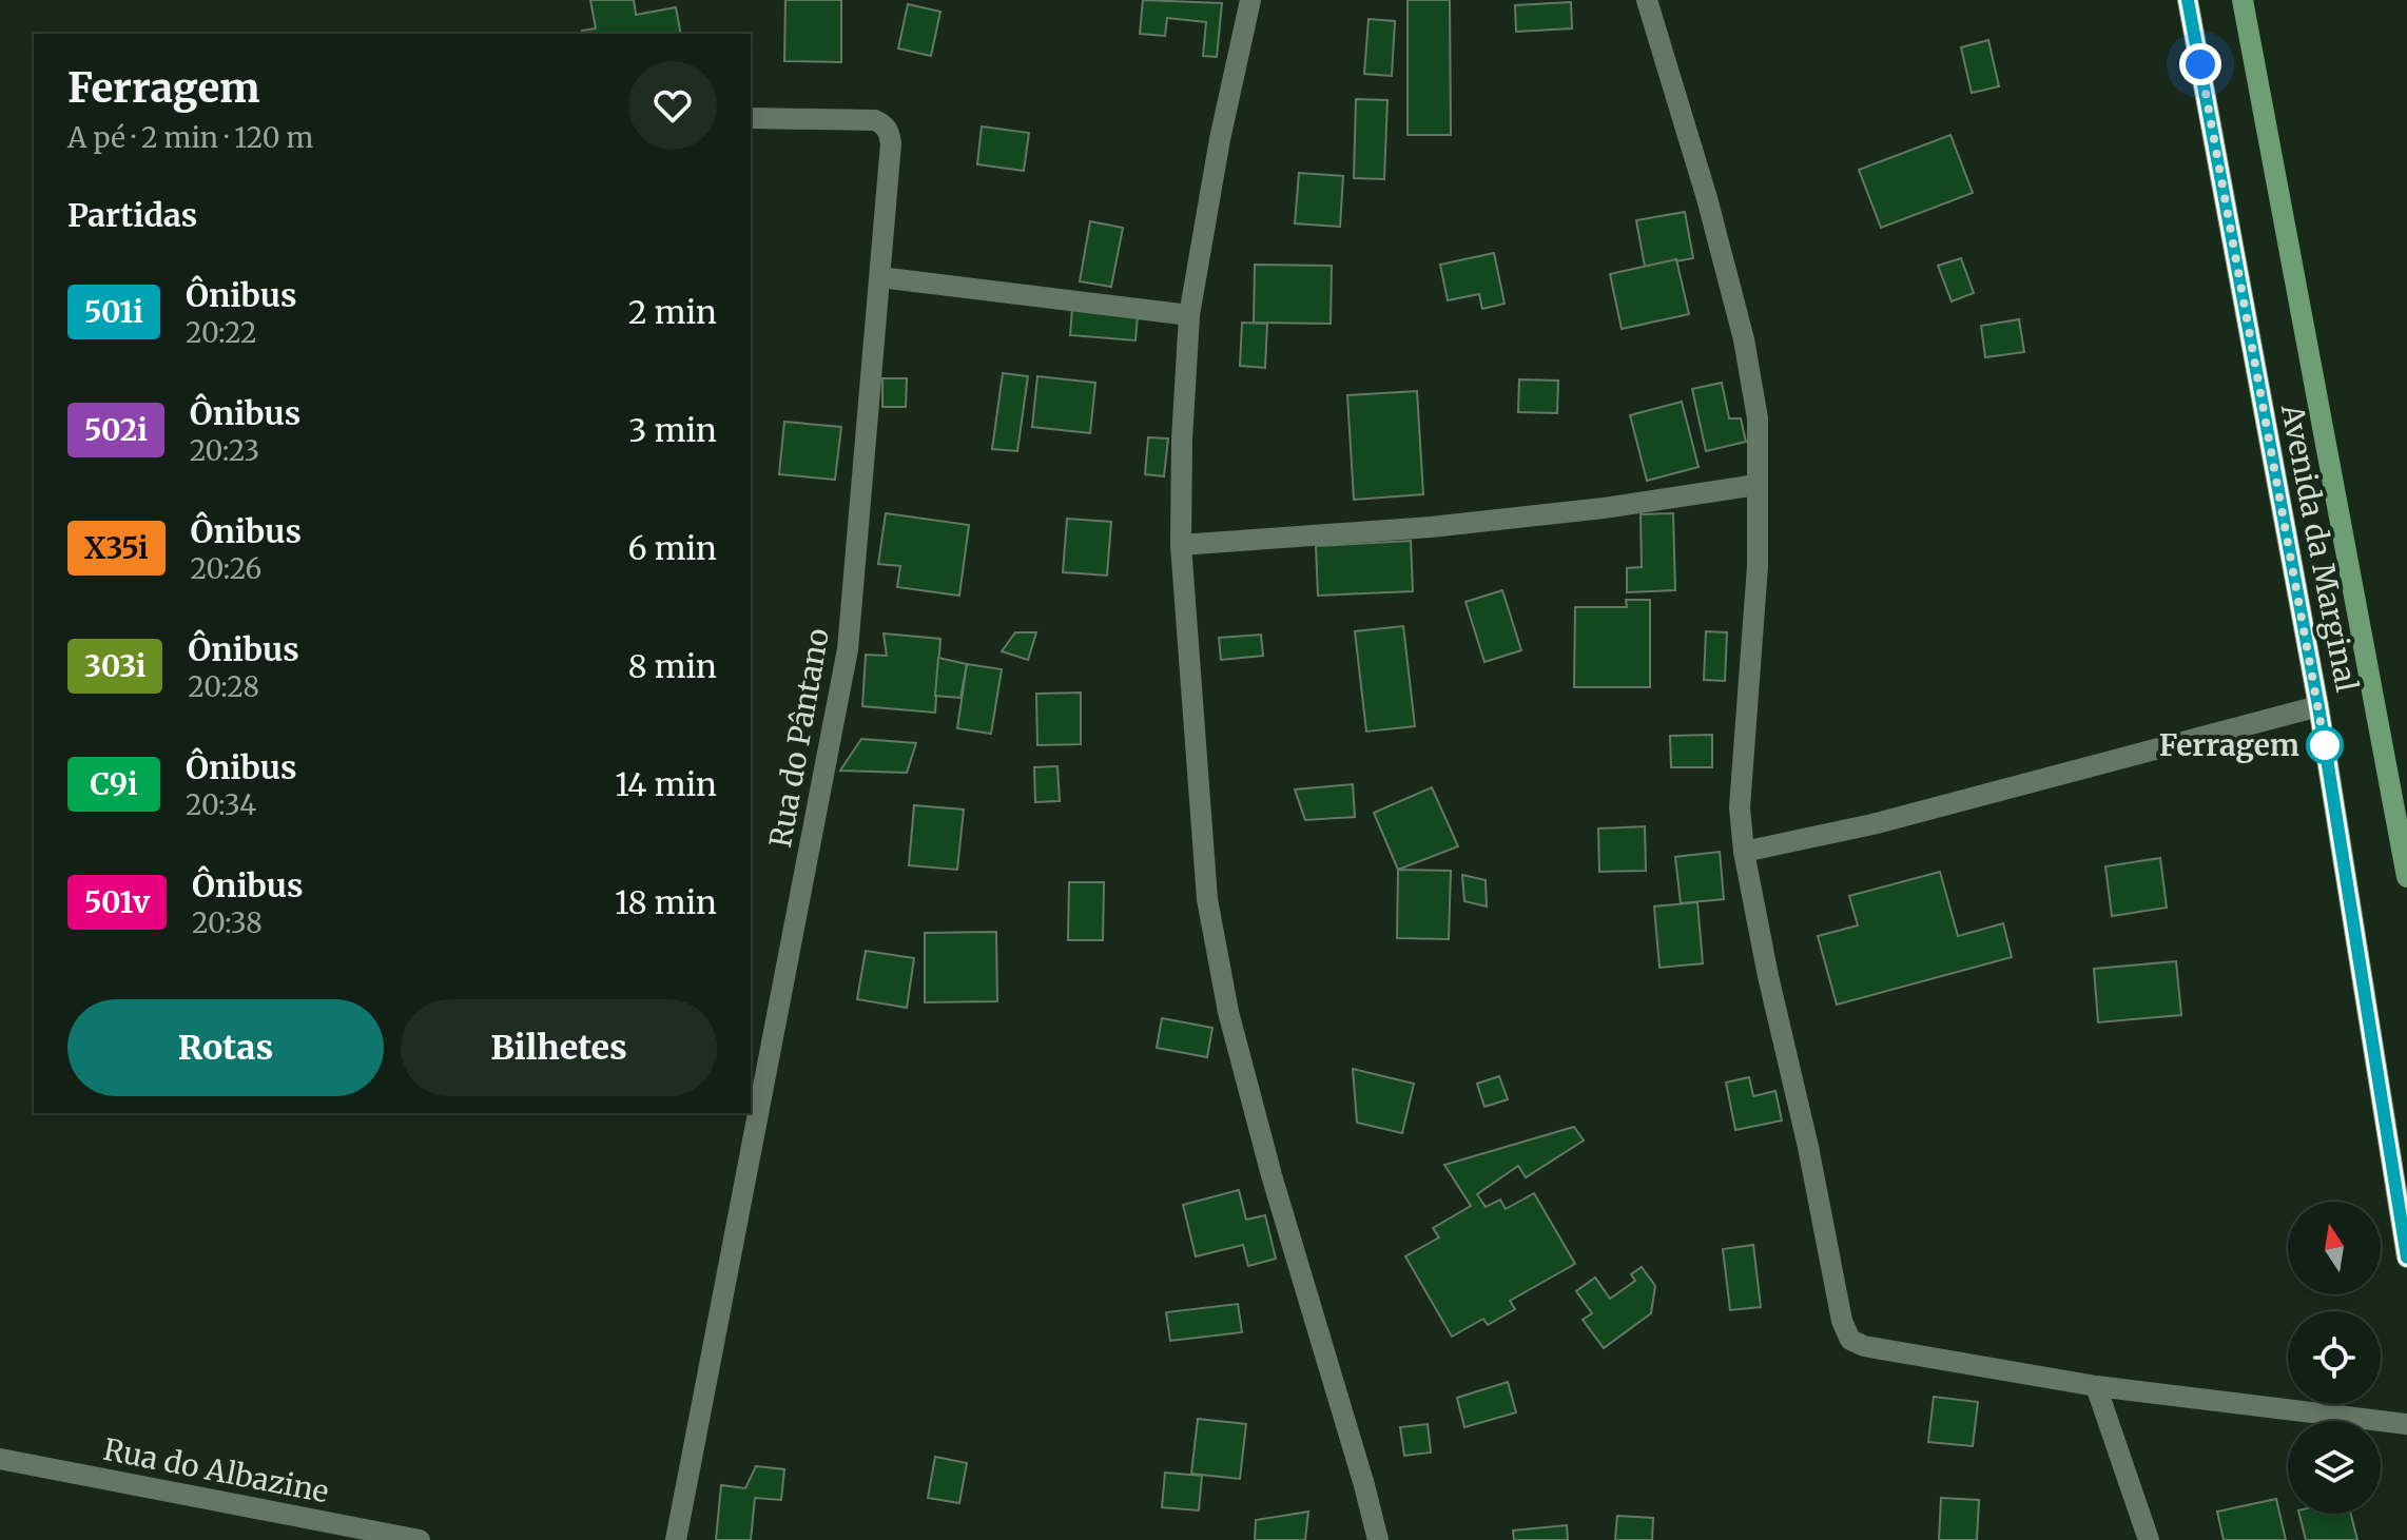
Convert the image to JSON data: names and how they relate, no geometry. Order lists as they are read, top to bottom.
{
  "streets": {
    "main road": ["Avenida da Marginal"],
    "street": ["Rua do Pântano", "Rua do Albazine"]
  },
  "places": ["Ferragem"],
  "lines": ["bus line 501i"],
  "north": "top",
  "page": {
    "heading": [
      ["Ferragem", "A pé · 2 min · 120 m"],
      "Partidas"
    ],
    "list": [
      {
        "mark": "501i",
        "name": "Ônibus",
        "note": "20:22",
        "value": "2 min"
      },
      {
        "mark": "502i",
        "name": "Ônibus",
        "note": "20:23",
        "value": "3 min"
      },
      {
        "mark": "X35i",
        "name": "Ônibus",
        "note": "20:26",
        "value": "6 min"
      },
      {
        "mark": "303i",
        "name": "Ônibus",
        "note": "20:28",
        "value": "8 min"
      },
      {
        "mark": "C9i",
        "name": "Ônibus",
        "note": "20:34",
        "value": "14 min"
      },
      {
        "mark": "501v",
        "name": "Ônibus",
        "note": "20:38",
        "value": "18 min"
      }
    ],
    "buttons": ["Rotas", "Bilhetes"]
  }
}
